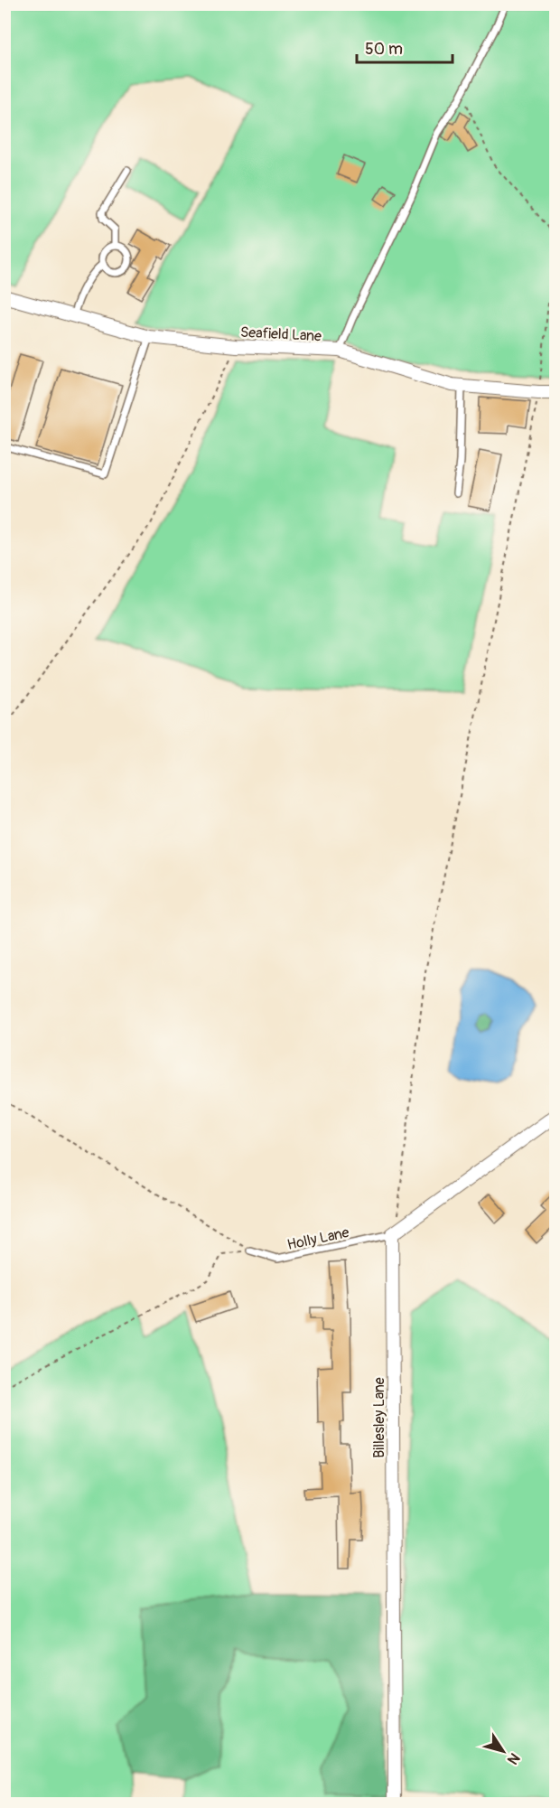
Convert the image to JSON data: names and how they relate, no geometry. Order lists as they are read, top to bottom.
{
  "streets": {
    "street": ["Seafield Lane", "Billesley Lane"],
    "lane": ["Holly Lane"]
  },
  "crossings": [
    ["Holly Lane", "Billesley Lane"]
  ],
  "scale_bar": "50 m",
  "north": "bottom right"
}
